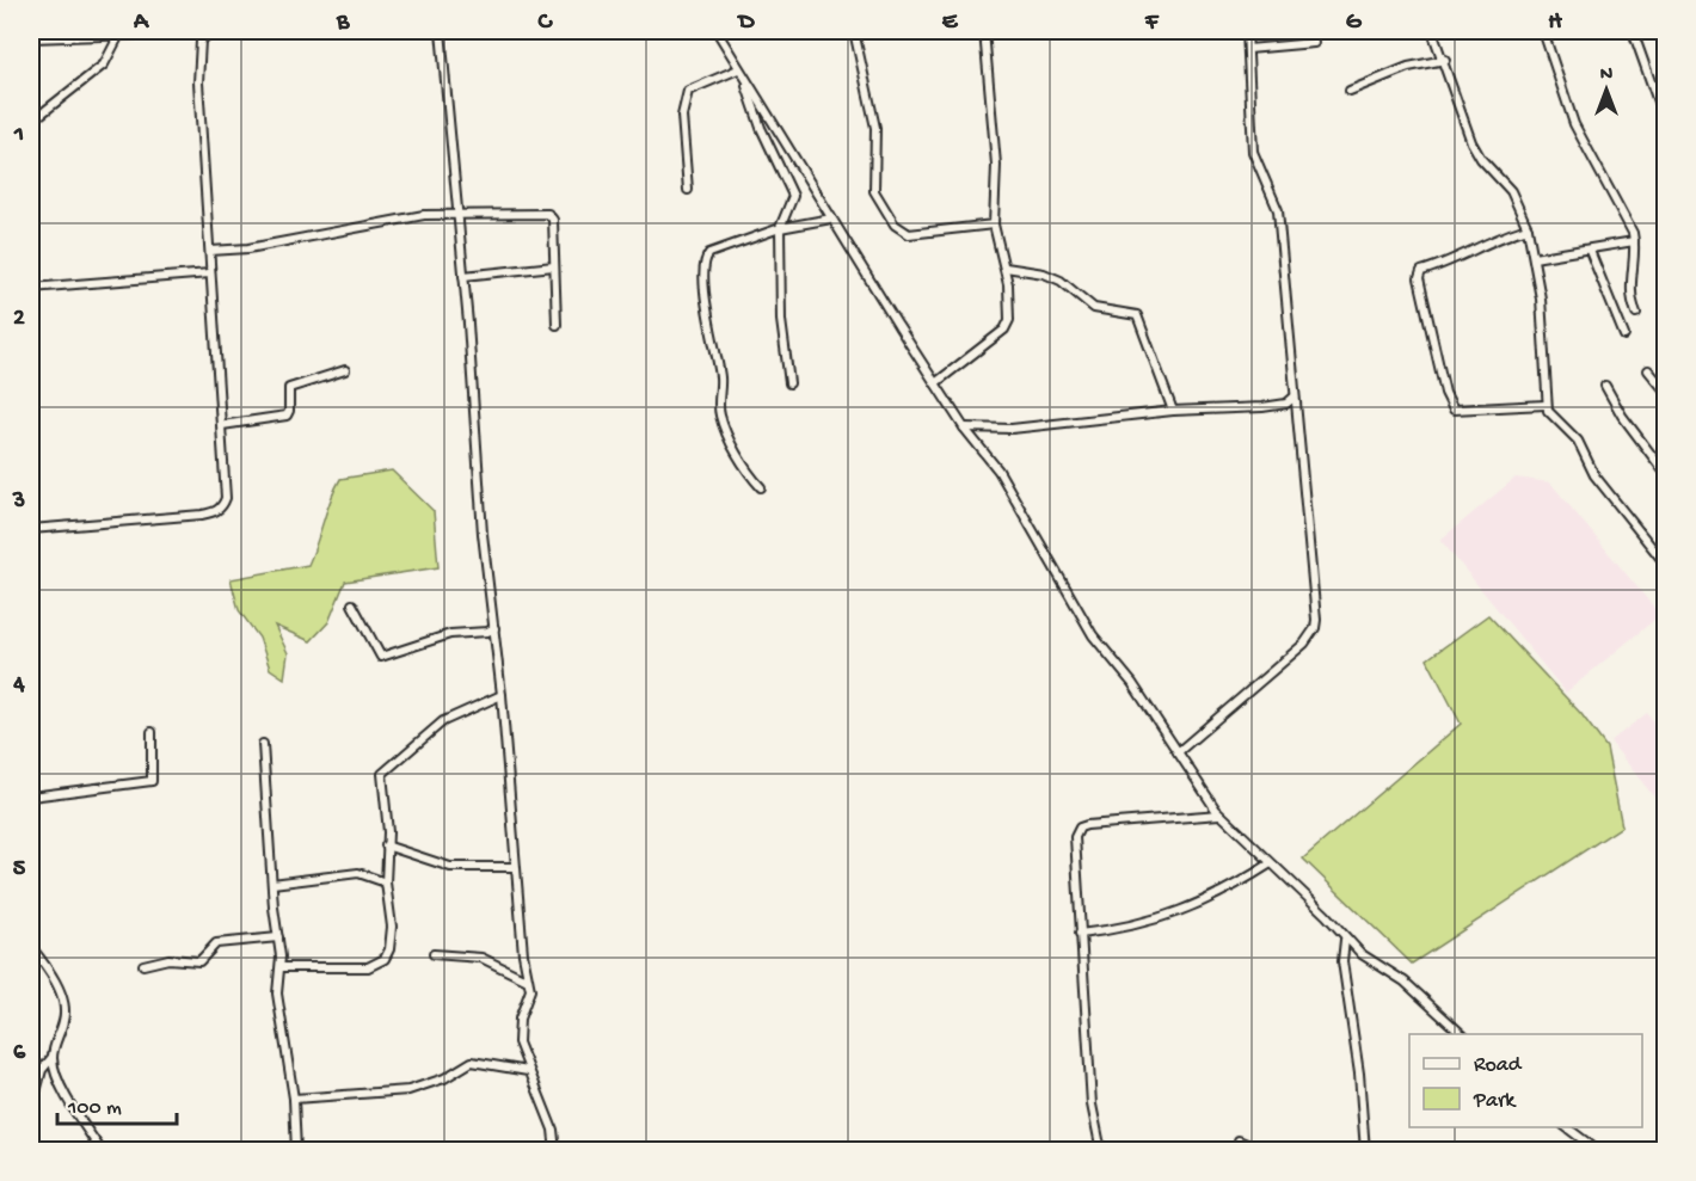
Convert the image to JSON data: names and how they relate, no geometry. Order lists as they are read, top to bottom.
{
  "legend": ["Road", "Park"],
  "scale_bar": "100 m",
  "north": "top",
  "grid": {
    "columns": [
      "A",
      "B",
      "C",
      "D",
      "E",
      "F",
      "G",
      "H"
    ],
    "rows": [
      "1",
      "2",
      "3",
      "4",
      "5",
      "6"
    ]
  }
}
